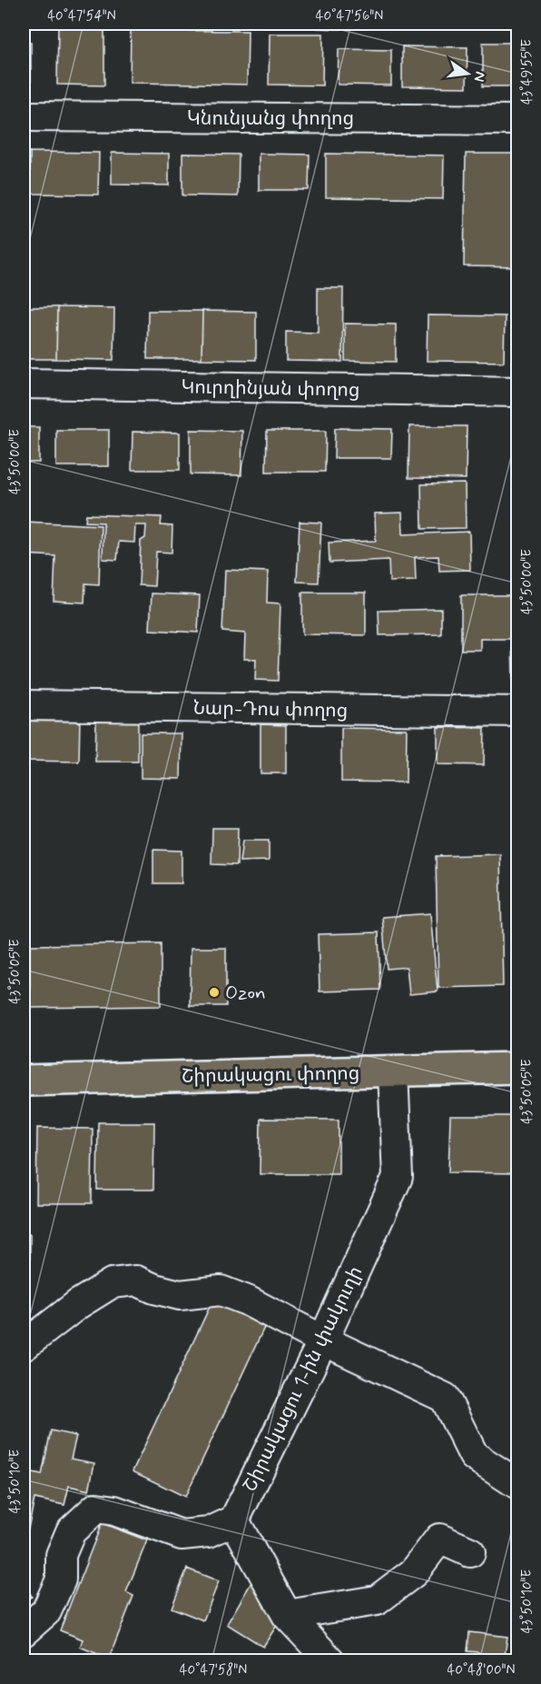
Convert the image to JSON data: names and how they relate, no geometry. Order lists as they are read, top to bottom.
{
  "streets": {
    "main road": ["Շիրակացու փողոց"],
    "street": [
      "Կնունյանց փողոց",
      "Կուրղինյան փողոց",
      "Նար-Դոս փողոց",
      "Շիրակացու 1-ին փակուղի"
    ]
  },
  "crossings": [
    ["Շիրակացու փողոց", "Շիրակացու 1-ին փակուղի"]
  ],
  "places": ["Ozon"],
  "north": "right",
  "coordinates": [
    "40°47'54\"N",
    "40°47'56\"N",
    "43°49'55\"E",
    "43°50'00\"E",
    "43°50'05\"E",
    "43°50'10\"E",
    "40°47'58\"N",
    "40°48'00\"N"
  ]
}
